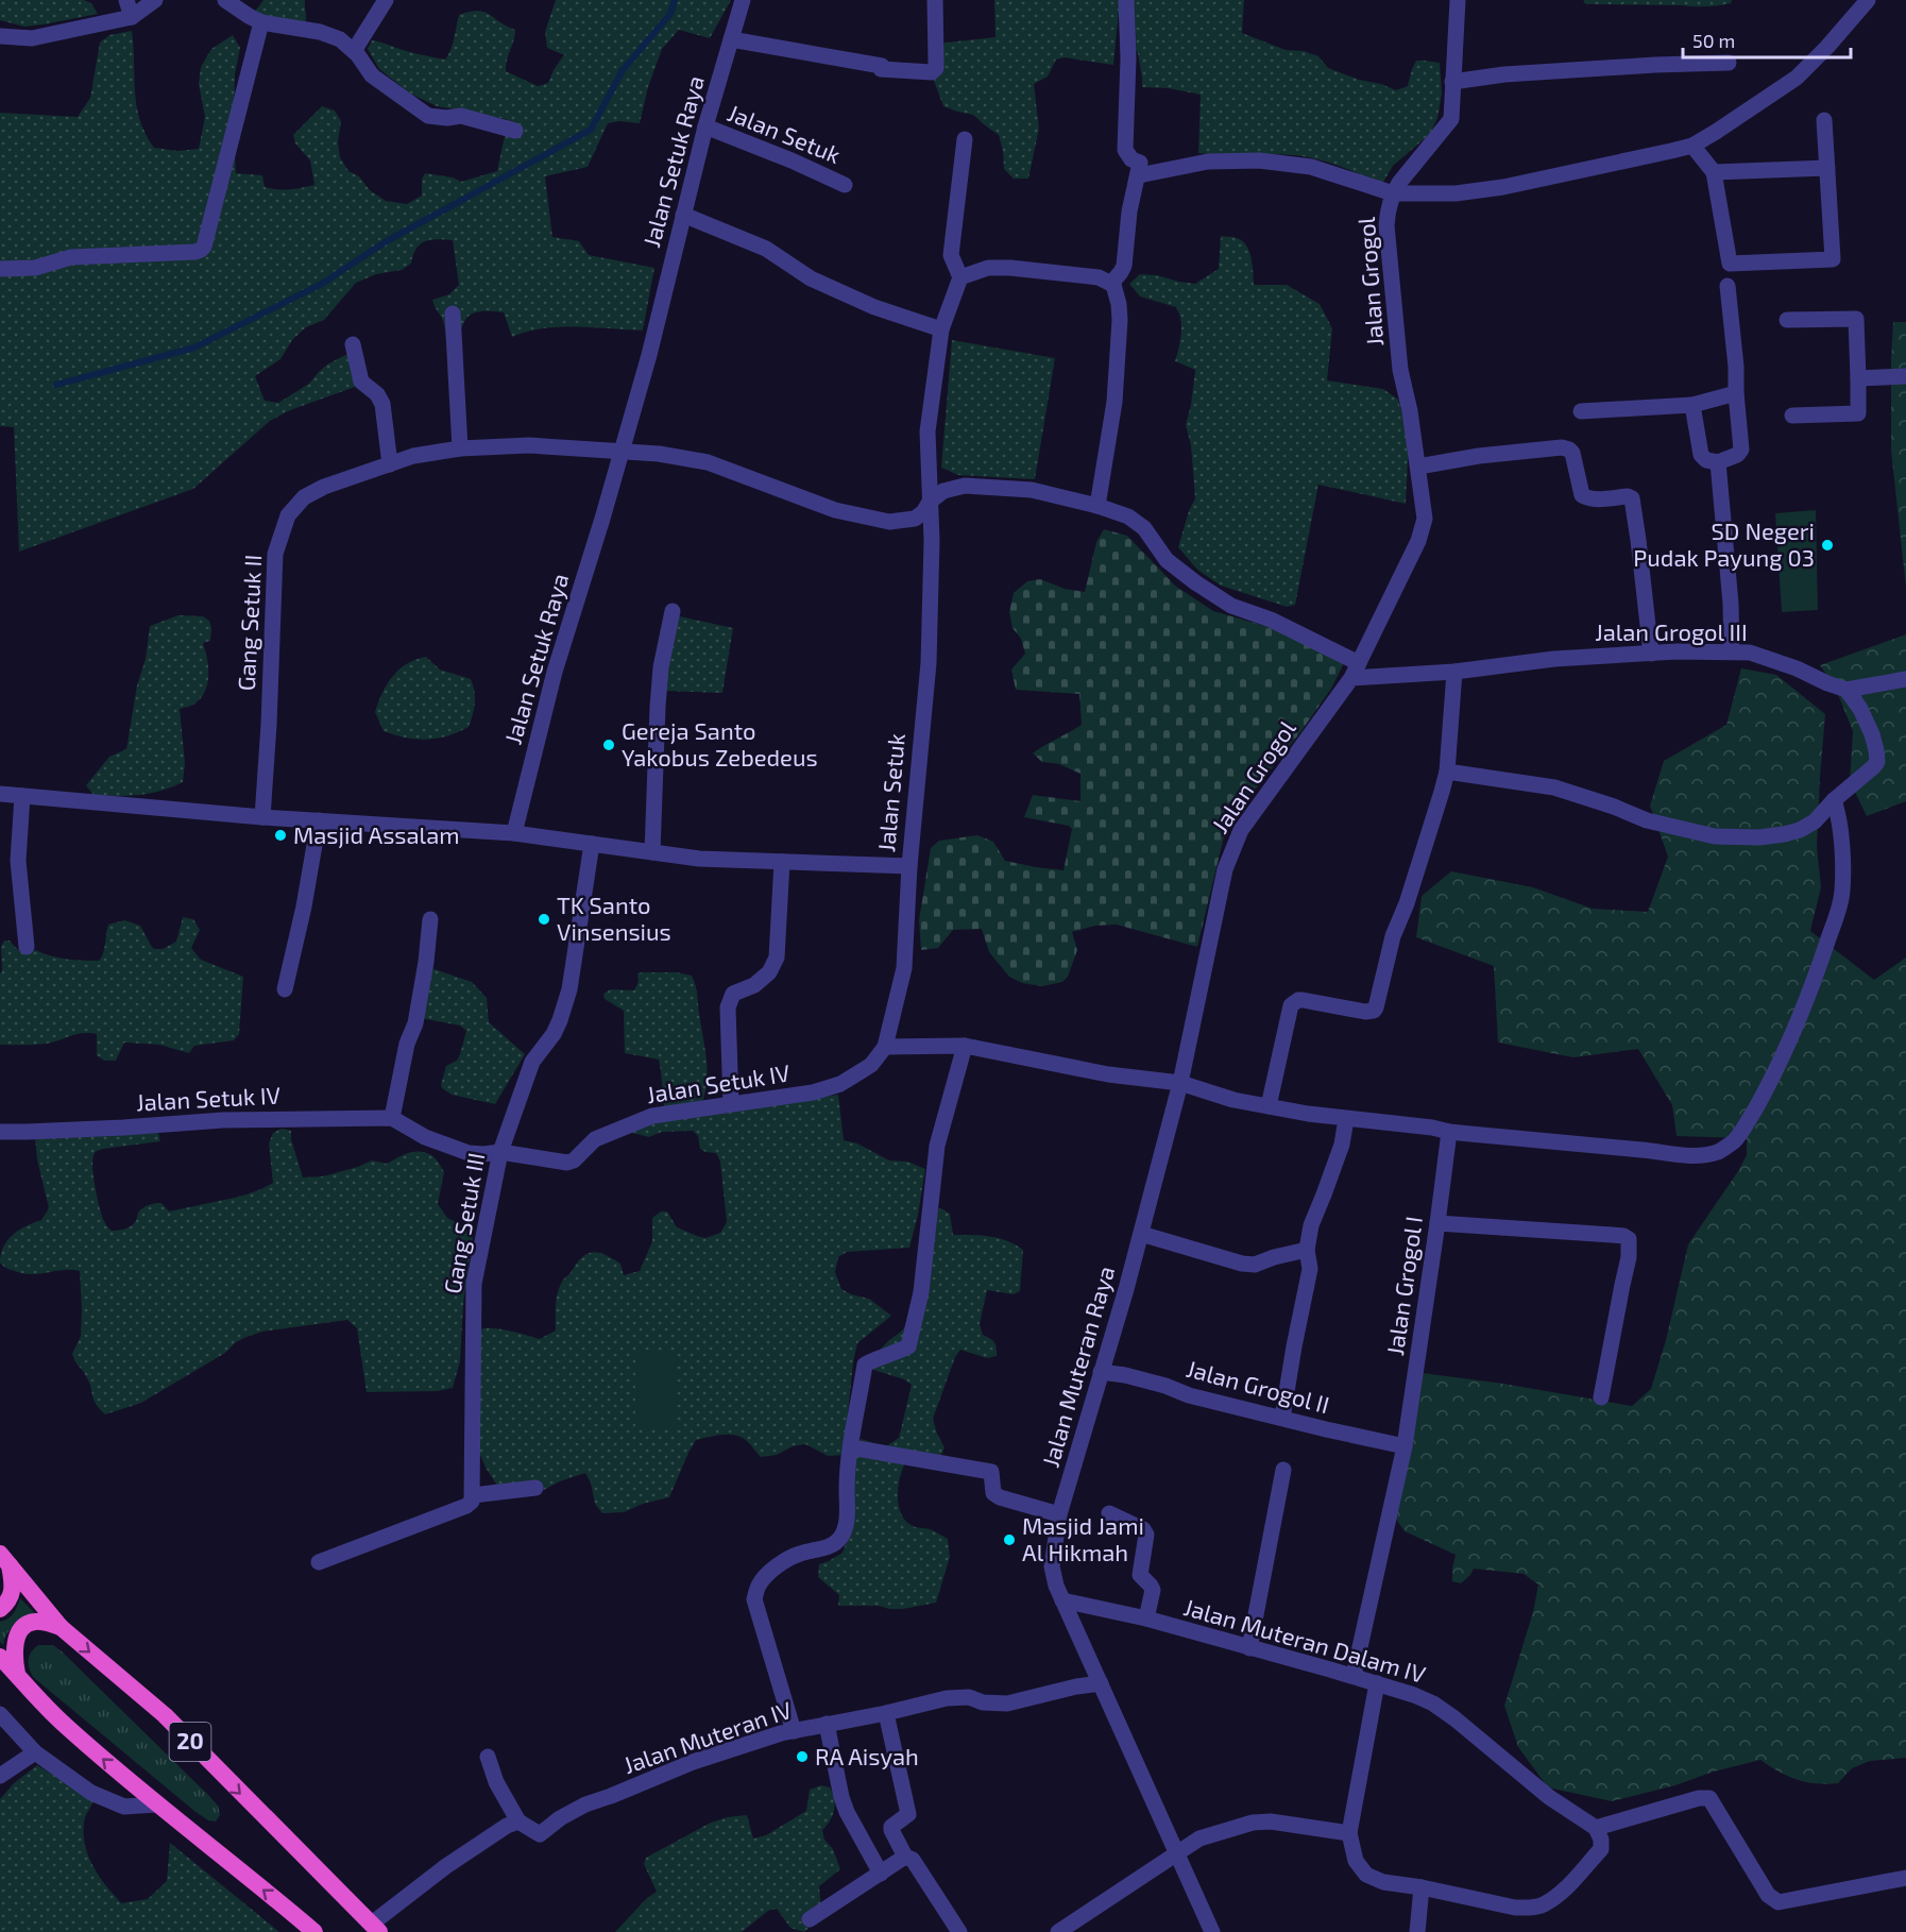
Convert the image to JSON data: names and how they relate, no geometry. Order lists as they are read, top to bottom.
{
  "streets": {
    "highway": ["20"],
    "street": [
      "Jalan Setuk",
      "Jalan Setuk Raya",
      "Jalan Grogol",
      "Gang Setuk II",
      "Jalan Grogol III",
      "Jalan Setuk IV",
      "Gang Setuk III",
      "Jalan Grogol I",
      "Jalan Muteran Raya",
      "Jalan Grogol II",
      "Jalan Muteran Dalam IV",
      "Jalan Muteran IV"
    ]
  },
  "crossings": [
    ["Jalan Setuk", "Jalan Setuk Raya"],
    ["Jalan Setuk", "Gang Setuk II"],
    ["Jalan Setuk", "Jalan Setuk IV"],
    ["Jalan Setuk", "Gang Setuk III"],
    ["Jalan Setuk Raya", "Gang Setuk II"],
    ["Jalan Grogol", "Gang Setuk II"],
    ["Jalan Grogol", "Jalan Grogol III"],
    ["Jalan Grogol", "Jalan Muteran Raya"],
    ["Gang Setuk II", "Jalan Grogol III"],
    ["Jalan Setuk IV", "Gang Setuk III"],
    ["Jalan Grogol I", "Jalan Grogol II"],
    ["Jalan Grogol I", "Jalan Muteran Dalam IV"],
    ["Jalan Muteran Raya", "Jalan Grogol II"],
    ["Jalan Muteran Raya", "Jalan Muteran Dalam IV"],
    ["Jalan Muteran Raya", "Jalan Muteran IV"]
  ],
  "places": [
    "SD Negeri Pudak Payung 03",
    "Gereja Santo Yakobus Zebedeus",
    "Masjid Assalam",
    "TK Santo Vinsensius",
    "Masjid Jami Al Hikmah",
    "RA Aisyah"
  ],
  "scale_bar": "50 m"
}
